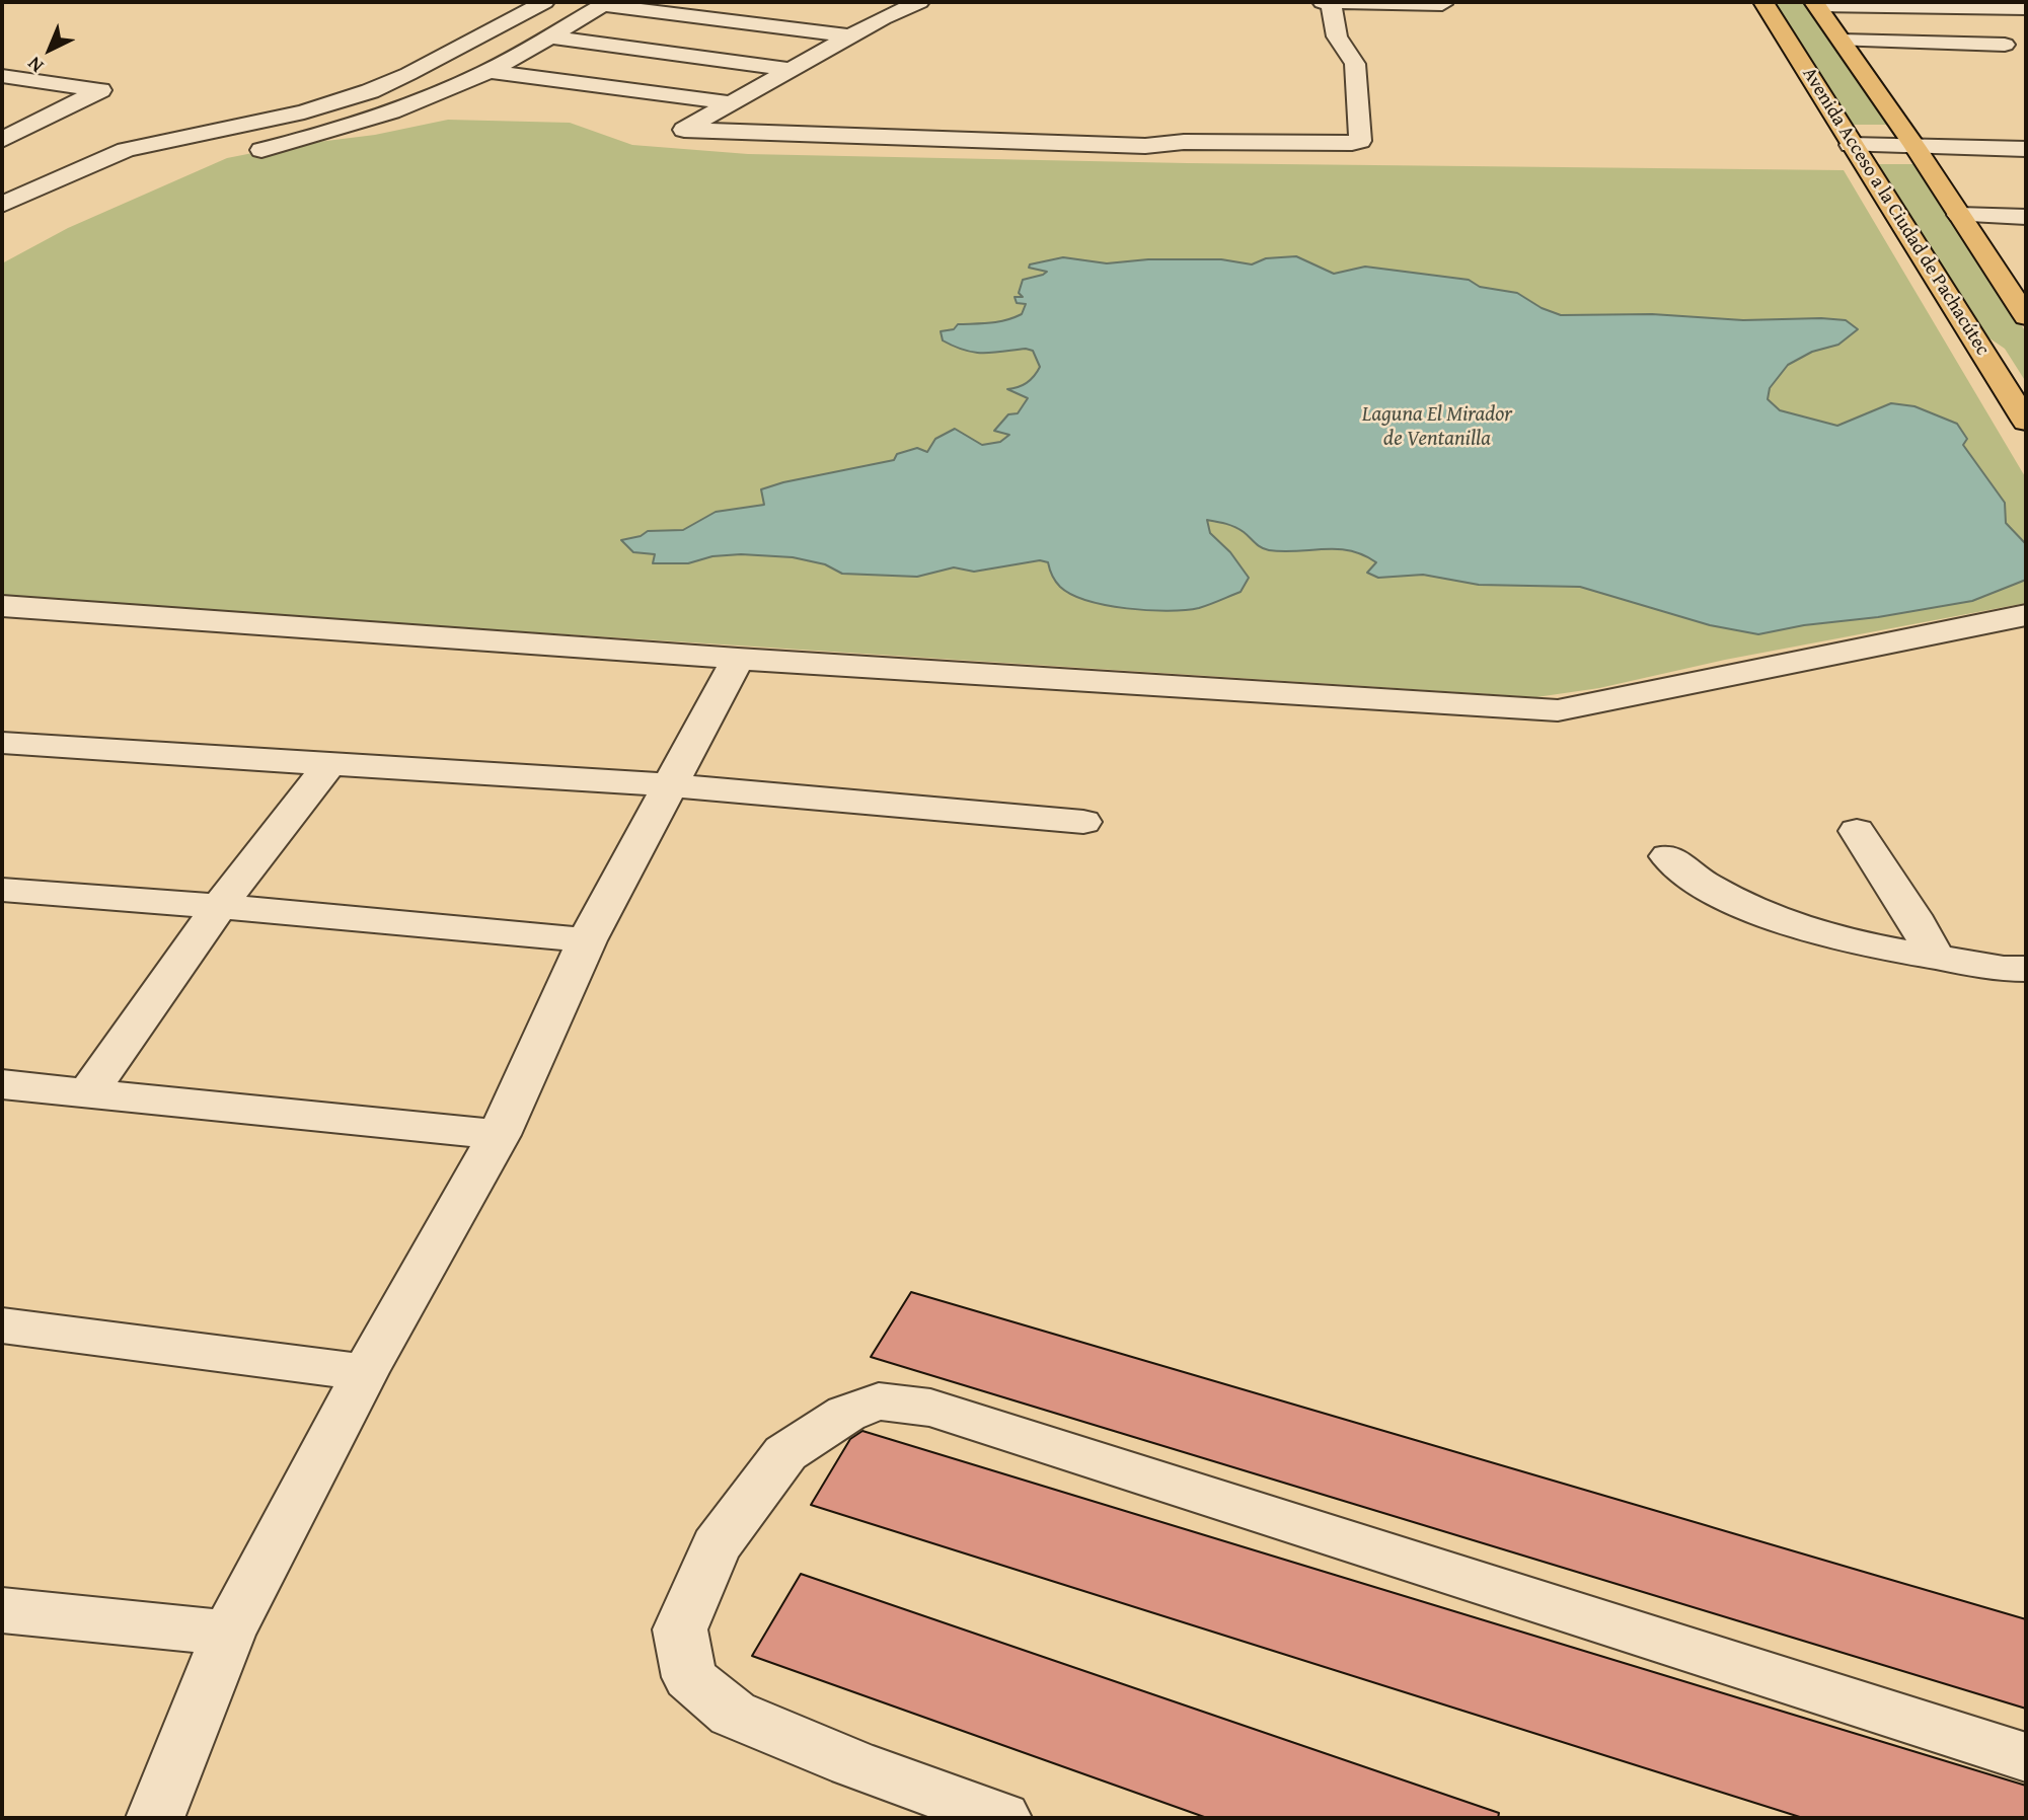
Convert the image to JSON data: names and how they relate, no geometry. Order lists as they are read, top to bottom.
{
  "streets": {
    "main road": ["Avenida Acceso a la Ciudad de Pachacútec"]
  },
  "water": ["Laguna El Mirador de Ventanilla"],
  "north": "bottom left"
}
